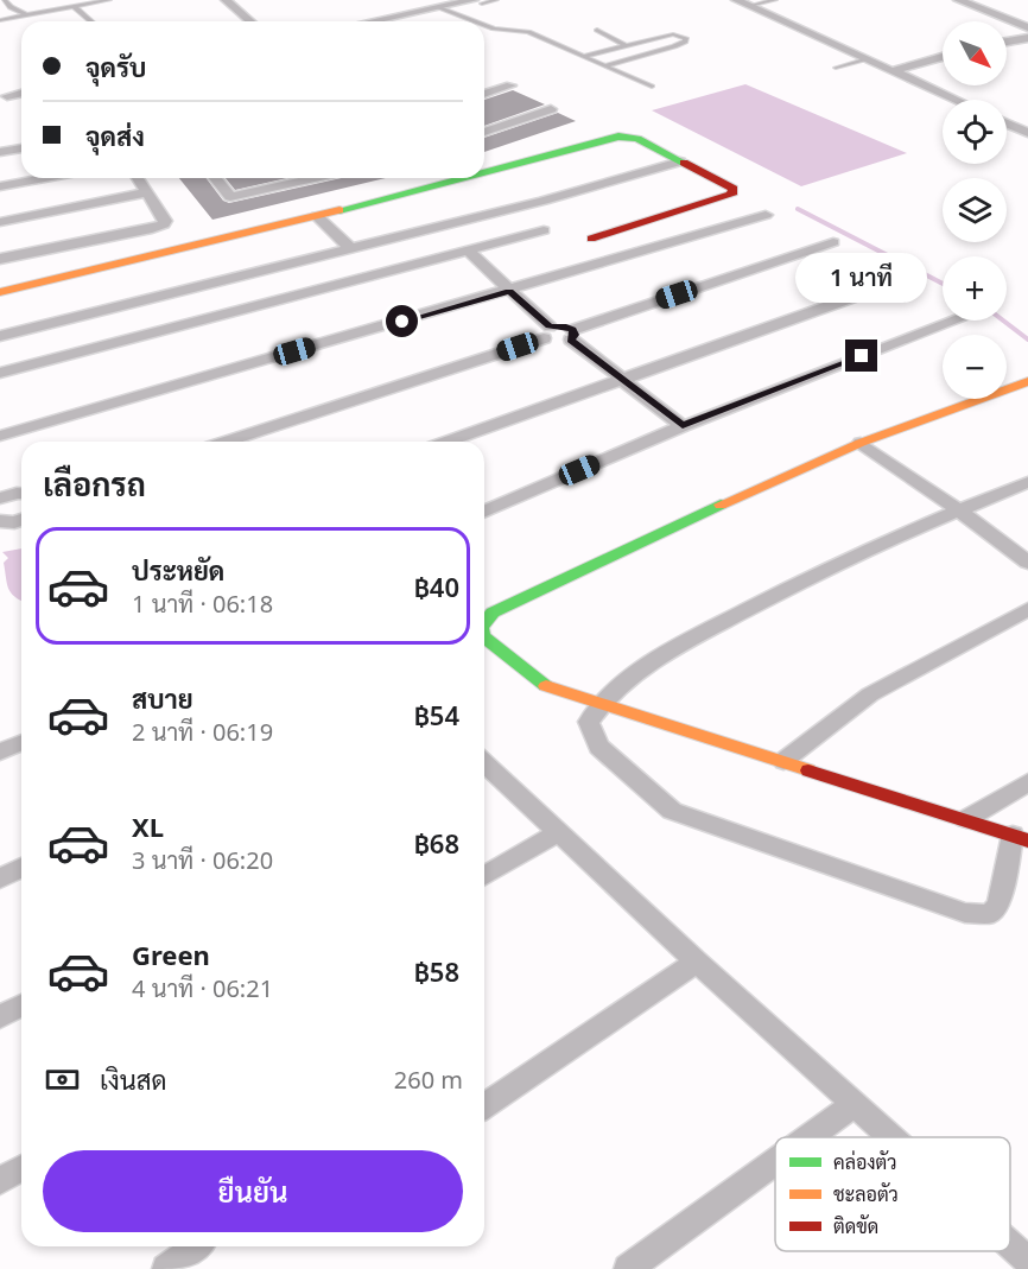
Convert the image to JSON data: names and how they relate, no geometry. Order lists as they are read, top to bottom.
{
  "legend": ["คล่องตัว", "ชะลอตัว", "ติดขัด"],
  "north": "bottom right",
  "page": {
    "map_buttons": ["+", "−"],
    "banner": ["จุดรับ", "จุดส่ง"],
    "bubble": "1 นาที",
    "heading": "เลือกรถ",
    "list": [
      {
        "name": "ประหยัด",
        "note": "1 นาที · 06:18",
        "value": "฿40"
      },
      {
        "name": "สบาย",
        "note": "2 นาที · 06:19",
        "value": "฿54"
      },
      {
        "name": "XL",
        "note": "3 นาที · 06:20",
        "value": "฿68"
      },
      {
        "name": "Green",
        "note": "4 นาที · 06:21",
        "value": "฿58"
      }
    ],
    "pay": ["เงินสด", "260 m"],
    "buttons": "ยืนยัน"
  }
}
